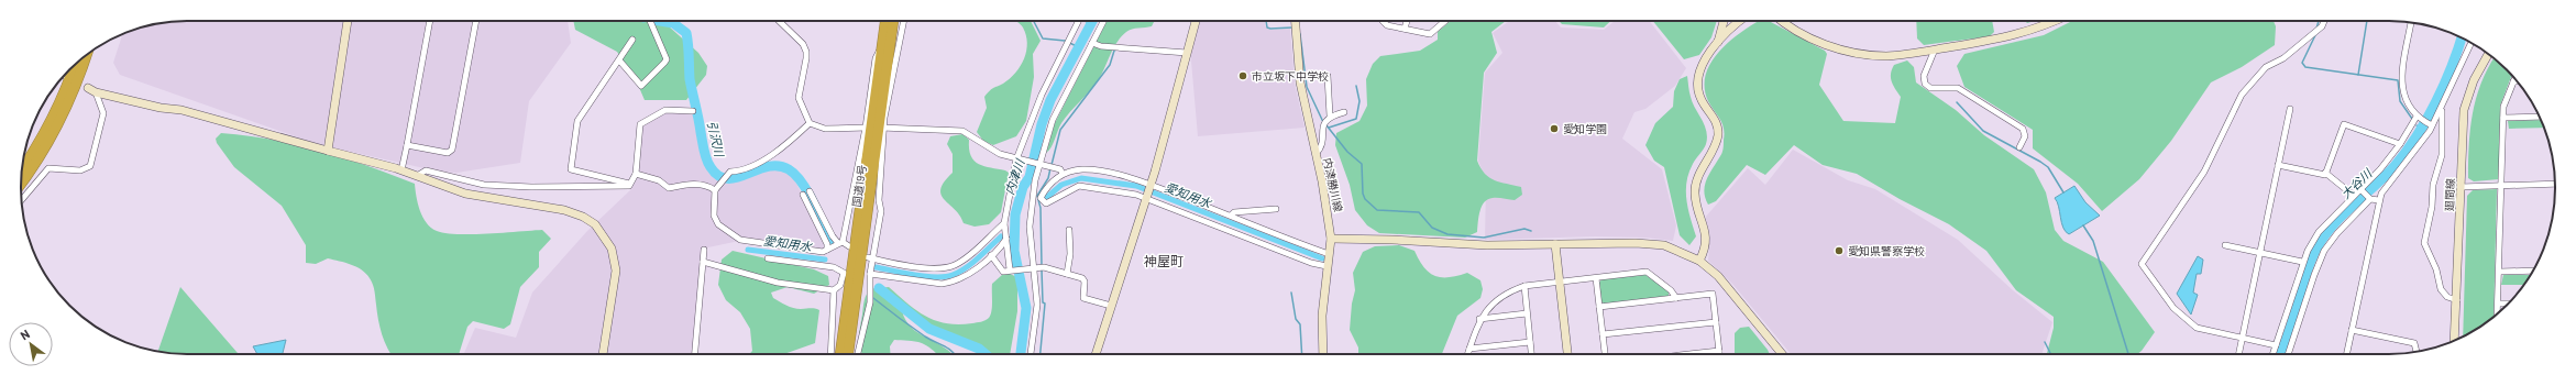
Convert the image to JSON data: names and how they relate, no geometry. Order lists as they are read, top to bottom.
{
  "streets": {
    "highway": ["国道19号"],
    "street": ["内津勝川線", "廻間線"]
  },
  "districts": ["神屋町"],
  "water": [
    "引沢川",
    "内津川",
    "大谷川",
    "愛知用水"
  ],
  "places": ["市立坂下中学校", "愛知学園", "愛知県警察学校"],
  "north": "top left"
}
